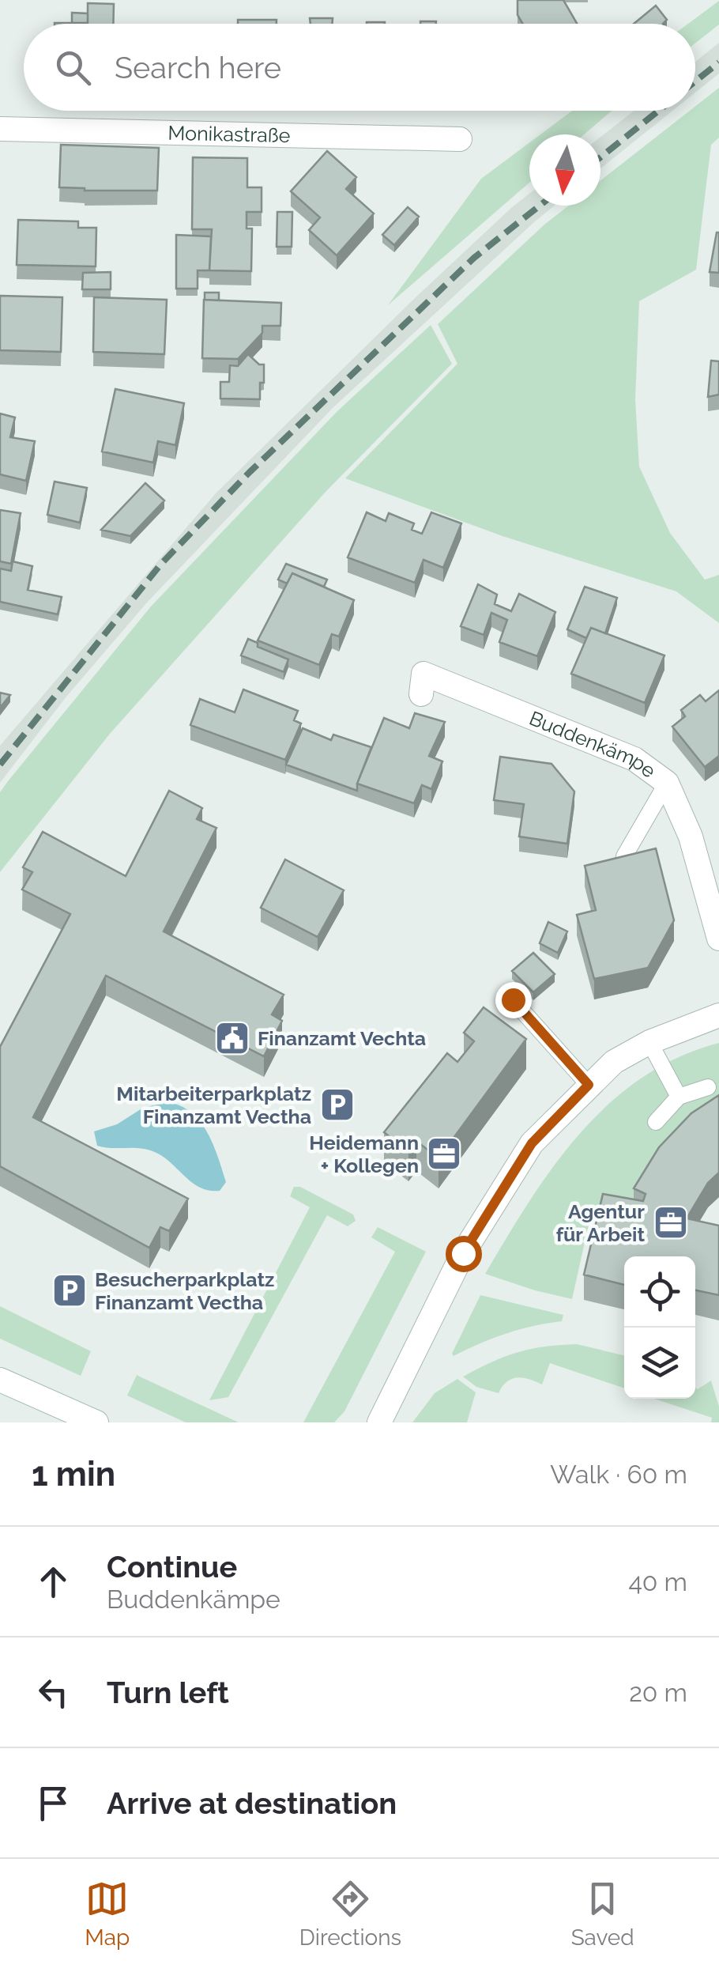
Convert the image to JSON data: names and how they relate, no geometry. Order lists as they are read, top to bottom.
{
  "streets": {
    "street": ["Monikastraße", "Buddenkämpe"]
  },
  "places": {
    "public building": ["Finanzamt Vechta"],
    "parking": ["Mitarbeiterparkplatz Finanzamt Vectha", "Besucherparkplatz Finanzamt Vectha"],
    "office": ["Heidemann + Kollegen", "Agentur für Arbeit"]
  },
  "north": "bottom",
  "page": {
    "search": "Search here",
    "heading": ["1 min", "Walk · 60 m"],
    "list": [
      ["Continue", "Buddenkämpe", "40 m"],
      ["Turn left", "20 m"],
      "Arrive at destination"
    ],
    "nav": ["Map", "Directions", "Saved"]
  }
}
